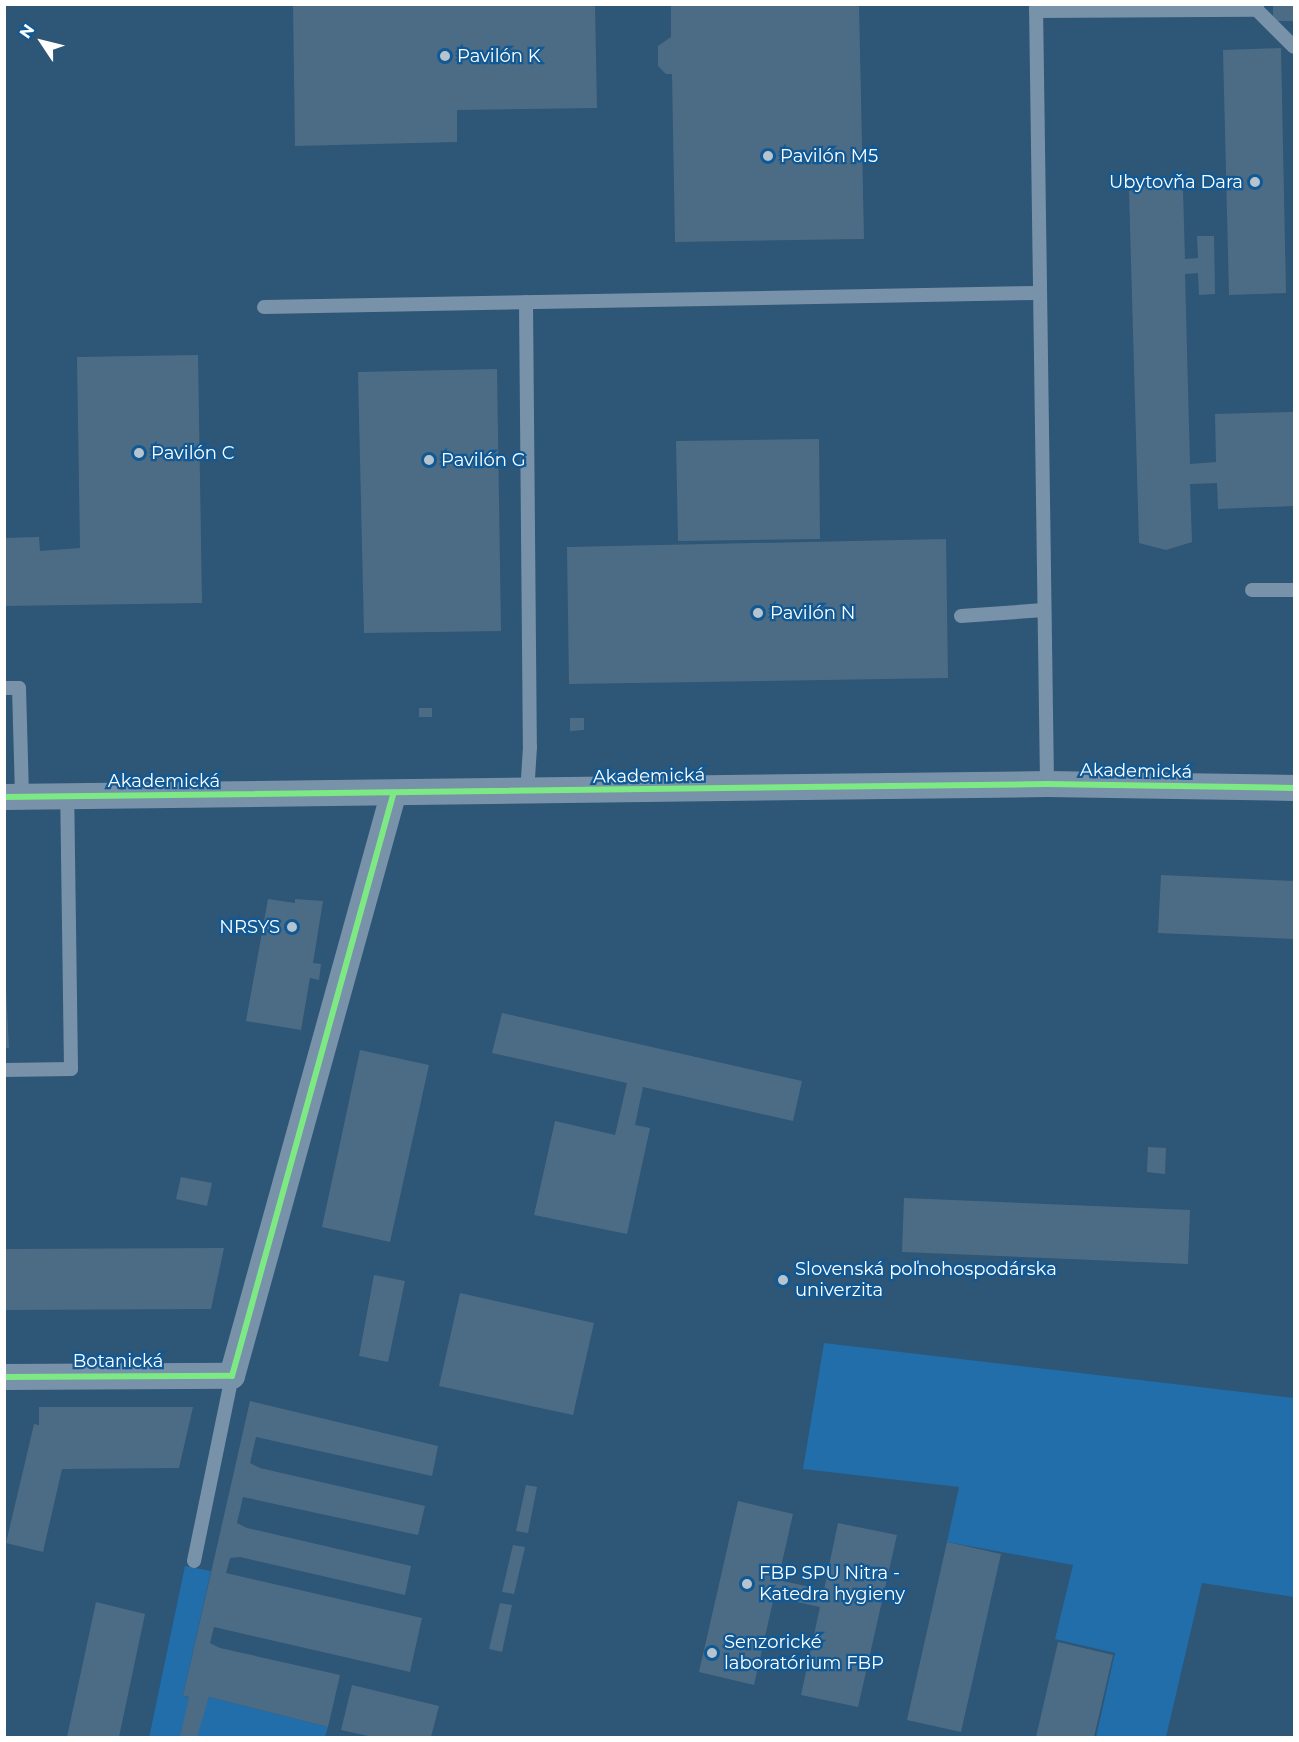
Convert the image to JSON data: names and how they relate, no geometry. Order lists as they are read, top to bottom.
{
  "streets": {
    "street": ["Akademická", "Botanická"]
  },
  "places": [
    "Pavilón K",
    "Pavilón M5",
    "Ubytovňa Dara",
    "Pavilón C",
    "Pavilón G",
    "Pavilón N",
    "NRSYS",
    "Slovenská poľnohospodárska univerzita",
    "FBP SPU Nitra - Katedra hygieny",
    "Senzorické laboratórium FBP"
  ],
  "north": "top left"
}
